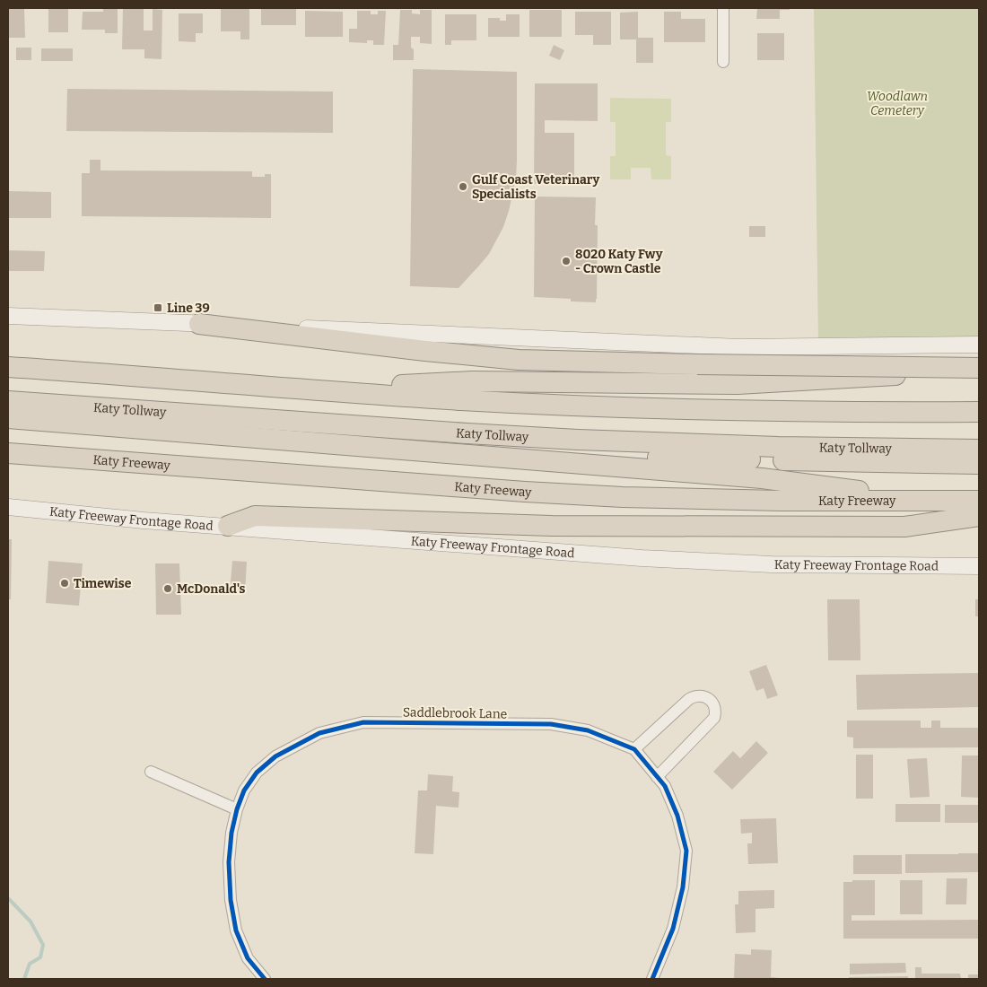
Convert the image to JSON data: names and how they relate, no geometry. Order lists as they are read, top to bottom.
{
  "streets": {
    "highway": ["Katy Tollway", "Katy Freeway"],
    "main road": ["Katy Freeway Frontage Road"],
    "street": ["Saddlebrook Lane"]
  },
  "parks": ["Woodlawn Cemetery"],
  "places": {
    "other": [
      "Gulf Coast Veterinary Specialists",
      "8020 Katy Fwy - Crown Castle",
      "Timewise",
      "McDonald's"
    ],
    "transit": ["Line 39"]
  }
}
